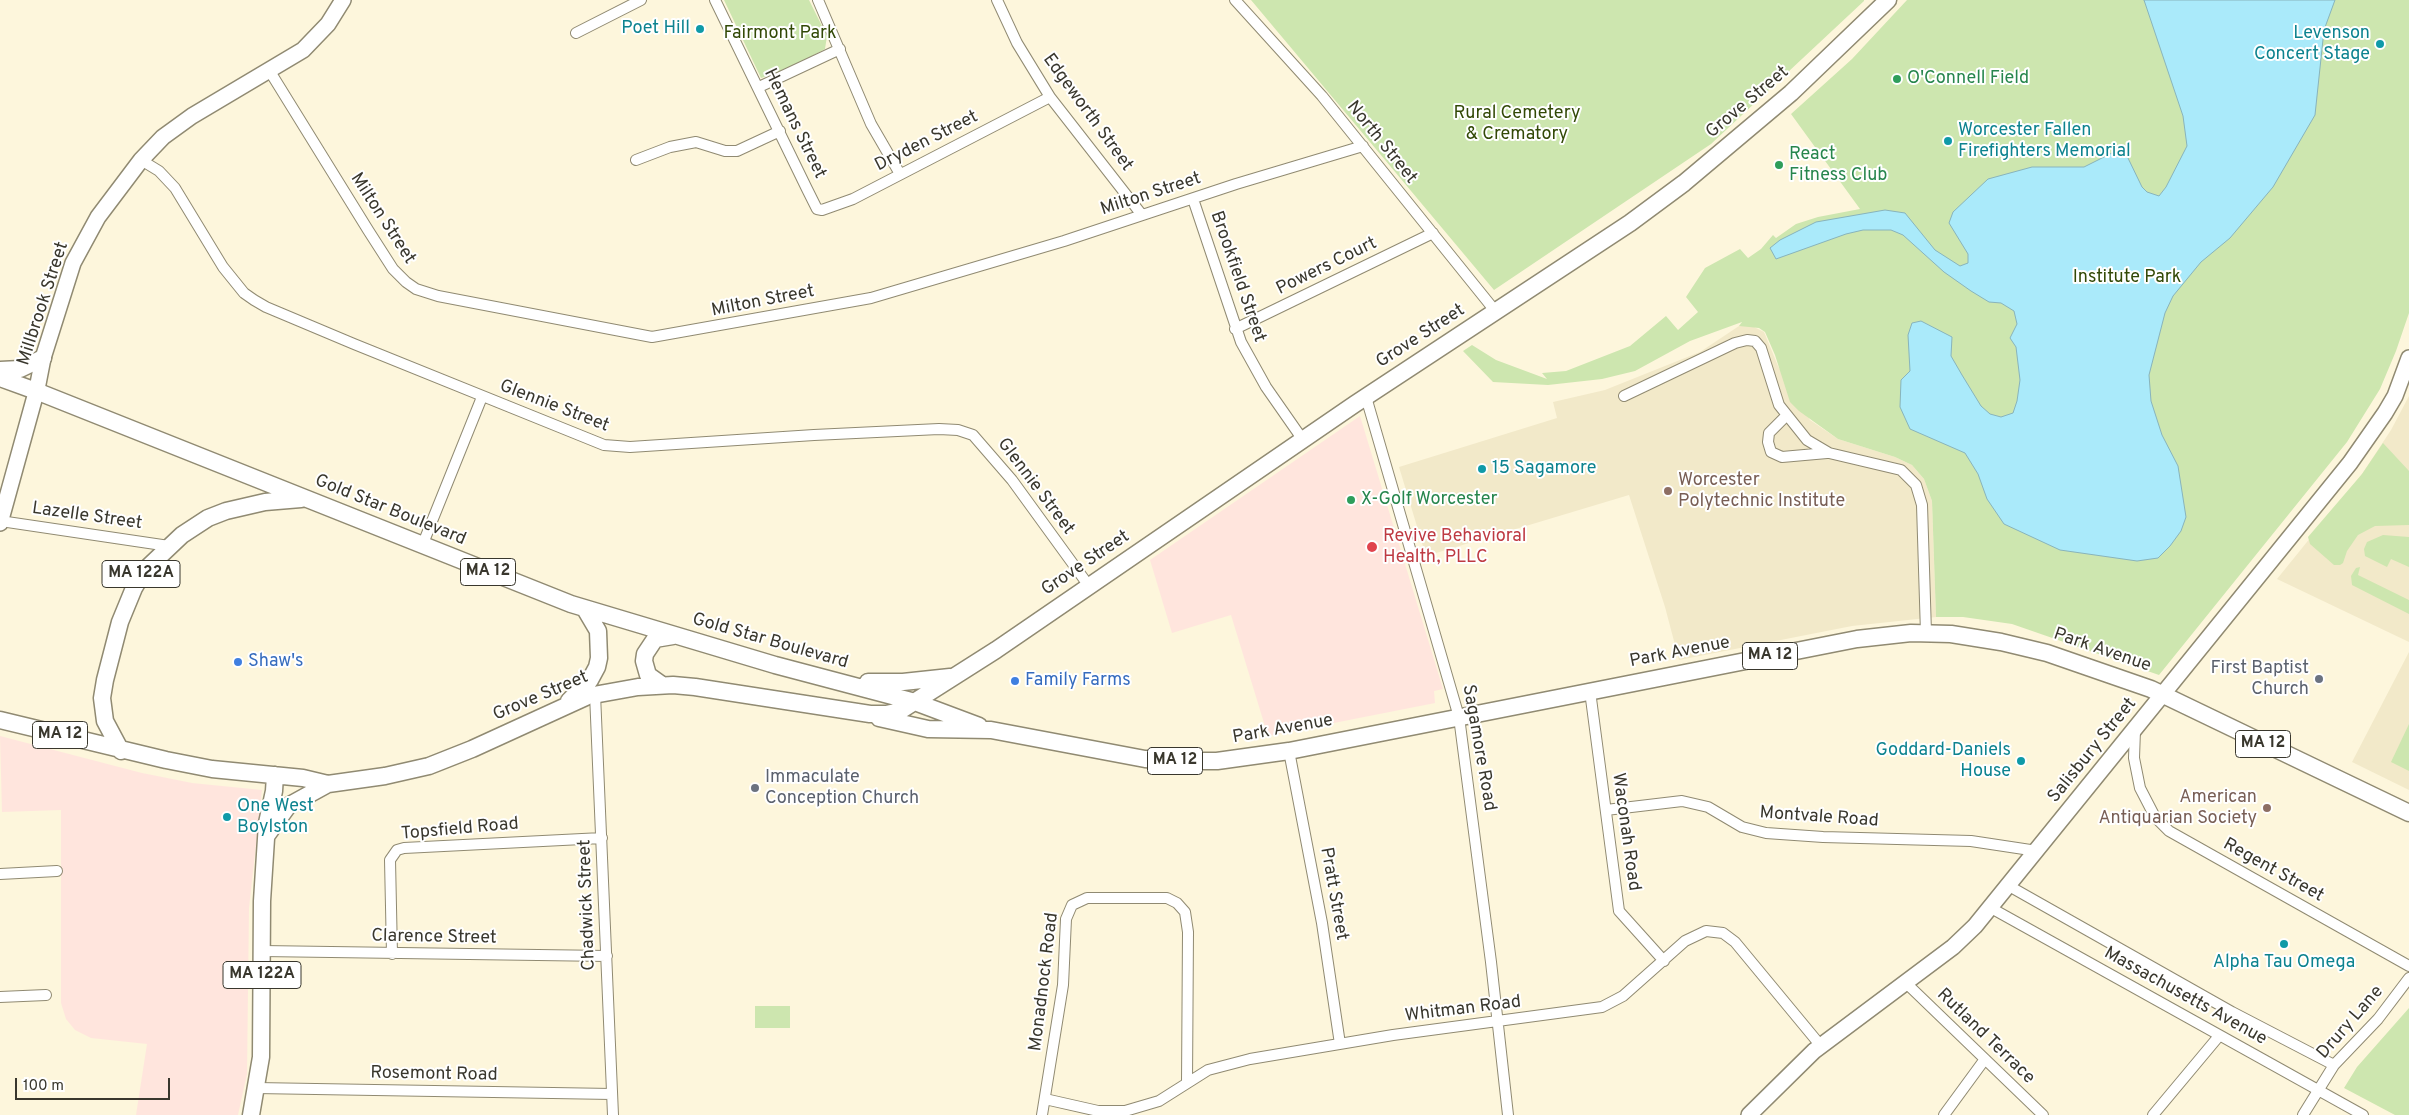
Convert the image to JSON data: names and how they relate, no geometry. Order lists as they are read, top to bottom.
{
  "streets": {
    "main road": [
      "Grove Street",
      "Millbrook Street",
      "Gold Star Boulevard",
      "MA 12",
      "MA 122A",
      "Park Avenue",
      "Salisbury Street"
    ],
    "street": [
      "Edgeworth Street",
      "Hemans Street",
      "Dryden Street",
      "North Street",
      "Milton Street",
      "Powers Court",
      "Brookfield Street",
      "Glennie Street",
      "Lazelle Street",
      "Sagamore Road",
      "Montvale Road",
      "Topsfield Road",
      "Waconah Road",
      "Regent Street",
      "Pratt Street",
      "Chadwick Street",
      "Clarence Street",
      "Monadnock Road",
      "Massachusetts Avenue",
      "Whitman Road",
      "Drury Lane",
      "Rutland Terrace",
      "Rosemont Road"
    ]
  },
  "crossings": [
    ["Grove Street", "North Street"],
    ["Grove Street", "Brookfield Street"],
    ["Grove Street", "Glennie Street"],
    ["Grove Street", "Gold Star Boulevard"],
    ["Grove Street", "MA 12"],
    ["Grove Street", "MA 122A"],
    ["Grove Street", "Park Avenue"],
    ["Grove Street", "Sagamore Road"],
    ["Grove Street", "Chadwick Street"],
    ["Edgeworth Street", "Dryden Street"],
    ["Edgeworth Street", "Milton Street"],
    ["Hemans Street", "Dryden Street"],
    ["North Street", "Milton Street"],
    ["North Street", "Powers Court"],
    ["Milton Street", "Brookfield Street"],
    ["Milton Street", "Millbrook Street"],
    ["Powers Court", "Brookfield Street"],
    ["Millbrook Street", "Glennie Street"],
    ["Millbrook Street", "Gold Star Boulevard"],
    ["Millbrook Street", "Lazelle Street"],
    ["Gold Star Boulevard", "MA 122A"],
    ["Gold Star Boulevard", "Park Avenue"],
    ["Lazelle Street", "MA 122A"],
    ["MA 12", "MA 122A"],
    ["MA 122A", "Clarence Street"],
    ["MA 122A", "Rosemont Road"],
    ["Park Avenue", "Sagamore Road"],
    ["Park Avenue", "Salisbury Street"],
    ["Park Avenue", "Waconah Road"],
    ["Park Avenue", "Pratt Street"],
    ["Sagamore Road", "Whitman Road"],
    ["Salisbury Street", "Montvale Road"],
    ["Salisbury Street", "Regent Street"],
    ["Salisbury Street", "Massachusetts Avenue"],
    ["Salisbury Street", "Whitman Road"],
    ["Salisbury Street", "Rutland Terrace"],
    ["Montvale Road", "Waconah Road"],
    ["Topsfield Road", "Chadwick Street"],
    ["Topsfield Road", "Clarence Street"],
    ["Waconah Road", "Whitman Road"],
    ["Pratt Street", "Whitman Road"],
    ["Chadwick Street", "Clarence Street"],
    ["Chadwick Street", "Rosemont Road"],
    ["Monadnock Road", "Whitman Road"],
    ["Massachusetts Avenue", "Drury Lane"]
  ],
  "parks": ["Fairmont Park", "Rural Cemetery & Crematory", "Institute Park"],
  "places": [
    "Poet Hill",
    "Levenson Concert Stage",
    "O'Connell Field",
    "Worcester Fallen Firefighters Memorial",
    "React Fitness Club",
    "15 Sagamore",
    "Worcester Polytechnic Institute",
    "X-Golf Worcester",
    "Revive Behavioral Health, PLLC",
    "Shaw's",
    "First Baptist Church",
    "Family Farms",
    "Goddard-Daniels House",
    "Immaculate Conception Church",
    "American Antiquarian Society",
    "One West Boylston",
    "Alpha Tau Omega"
  ],
  "scale_bar": "100 m"
}
